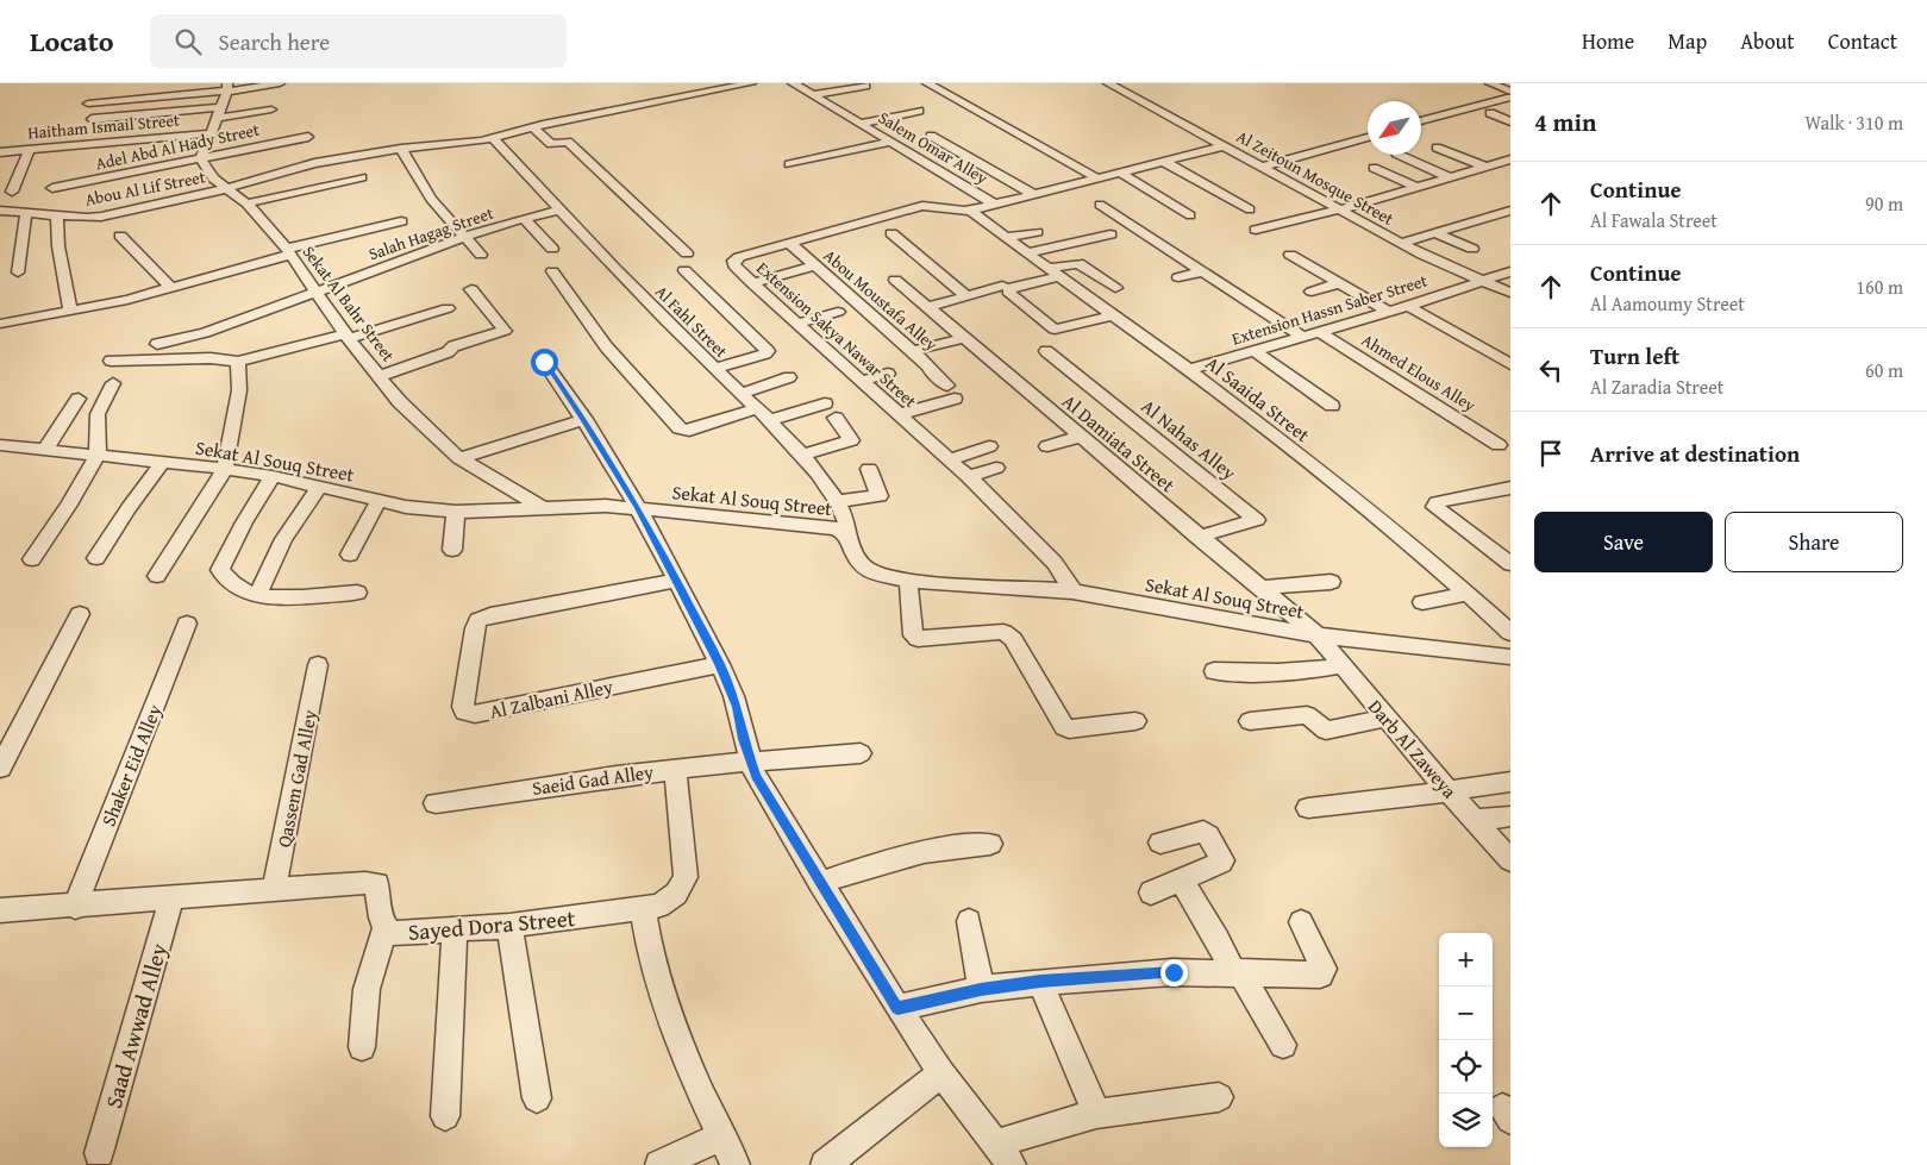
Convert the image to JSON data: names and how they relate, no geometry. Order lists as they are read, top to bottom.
{
  "streets": {
    "street": [
      "Haitham Ismail Street",
      "Adel Abd Al Hady Street",
      "Salem Omar Alley",
      "Al Zeitoun Mosque Street",
      "Abou Al Lif Street",
      "Salah Hagag Street",
      "Abou Moustafa Alley",
      "Sekat Al Bahr Street",
      "Extension Hassn Saber Street",
      "Al Fahl Street",
      "Extension Sakya Nawar Street",
      "Ahmed Elous Alley",
      "Al Saaida Street",
      "Al Nahas Alley",
      "Al Damiata Street",
      "Sekat Al Souq Street",
      "Al Zalbani Alley",
      "Darb Al Zaweya",
      "Shaker Eid Alley",
      "Qassem Gad Alley",
      "Saeid Gad Alley",
      "Sayed Dora Street",
      "Saad Awwad Alley"
    ]
  },
  "crossings": [
    ["Adel Abd Al Hady Street", "Sekat Al Bahr Street"],
    ["Salem Omar Alley", "Extension Sakya Nawar Street"],
    ["Al Zeitoun Mosque Street", "Extension Hassn Saber Street"],
    ["Al Zeitoun Mosque Street", "Extension Sakya Nawar Street"],
    ["Abou Al Lif Street", "Sekat Al Bahr Street"],
    ["Abou Al Lif Street", "Al Fahl Street"],
    ["Salah Hagag Street", "Sekat Al Bahr Street"],
    ["Salah Hagag Street", "Al Fahl Street"],
    ["Abou Moustafa Alley", "Extension Sakya Nawar Street"],
    ["Sekat Al Bahr Street", "Sekat Al Souq Street"],
    ["Extension Hassn Saber Street", "Ahmed Elous Alley"],
    ["Extension Hassn Saber Street", "Al Saaida Street"],
    ["Al Fahl Street", "Sekat Al Souq Street"],
    ["Extension Sakya Nawar Street", "Al Saaida Street"],
    ["Extension Sakya Nawar Street", "Sekat Al Souq Street"],
    ["Al Nahas Alley", "Al Damiata Street"],
    ["Al Damiata Street", "Sekat Al Souq Street"],
    ["Al Damiata Street", "Darb Al Zaweya"],
    ["Sekat Al Souq Street", "Darb Al Zaweya"],
    ["Shaker Eid Alley", "Sayed Dora Street"],
    ["Qassem Gad Alley", "Sayed Dora Street"],
    ["Saeid Gad Alley", "Sayed Dora Street"],
    ["Sayed Dora Street", "Saad Awwad Alley"]
  ],
  "north": "bottom left",
  "page": {
    "header": "Locato",
    "search": "Search here",
    "nav": [
      "Home",
      "Map",
      "About",
      "Contact"
    ],
    "heading": ["4 min", "Walk · 310 m"],
    "list": [
      ["Continue", "Al Fawala Street", "90 m"],
      ["Continue", "Al Aamoumy Street", "160 m"],
      ["Turn left", "Al Zaradia Street", "60 m"],
      "Arrive at destination"
    ],
    "buttons": ["Save", "Share"],
    "map_buttons": ["+", "−"]
  }
}
